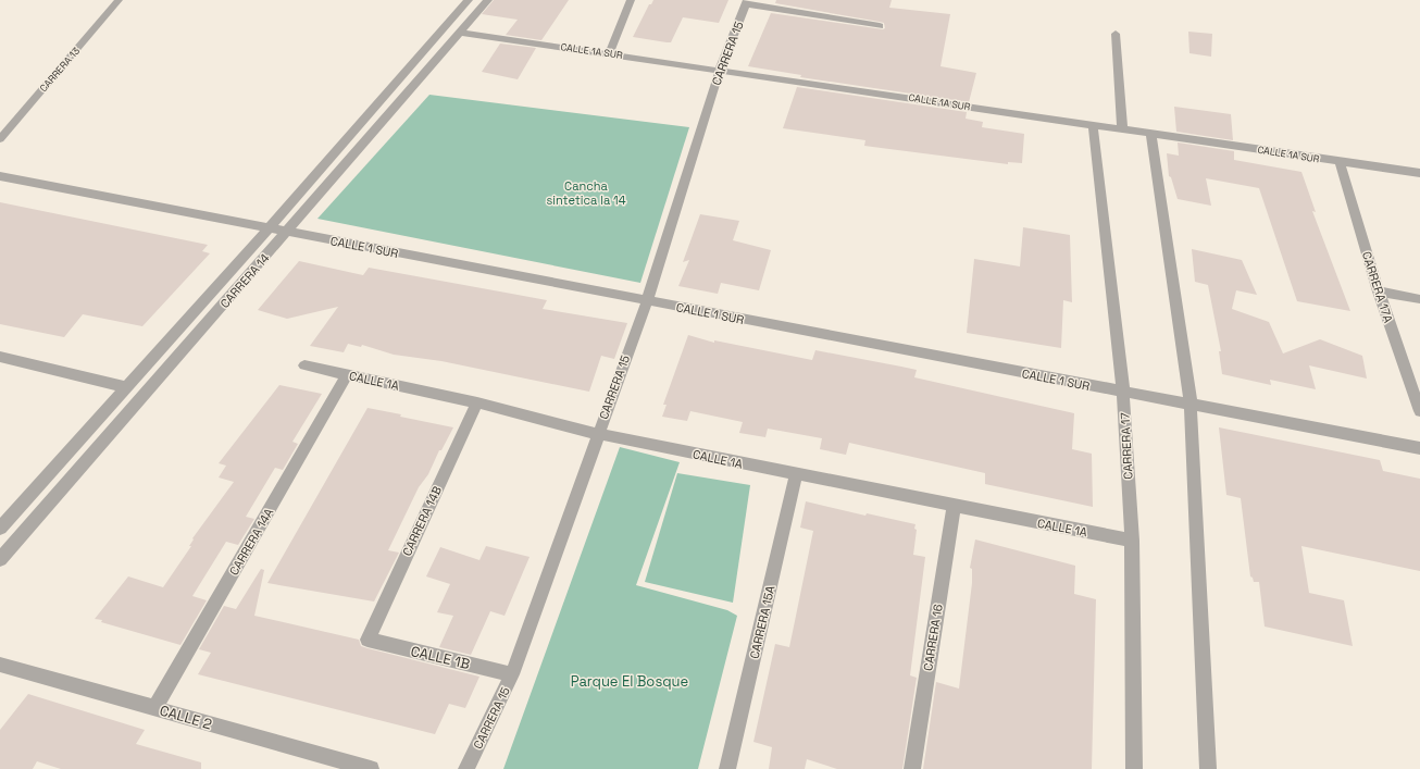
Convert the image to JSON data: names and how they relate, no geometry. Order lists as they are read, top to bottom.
{
  "streets": {
    "street": [
      "CALLE 1A SUR",
      "CARRERA 15",
      "CARRERA 13",
      "CALLE 1 SUR",
      "CARRERA 14",
      "CARRERA 17A",
      "CALLE 1A",
      "CARRERA 17",
      "CARRERA 14B",
      "CARRERA 14A",
      "CARRERA 15A",
      "CARRERA 16",
      "CALLE 1B",
      "CALLE 2"
    ]
  },
  "crossings": [
    ["CALLE 1A SUR", "CARRERA 15"],
    ["CALLE 1A SUR", "CARRERA 14"],
    ["CALLE 1A SUR", "CARRERA 17A"],
    ["CALLE 1A SUR", "CARRERA 17"],
    ["CARRERA 15", "CALLE 1 SUR"],
    ["CARRERA 15", "CALLE 1A"],
    ["CARRERA 15", "CALLE 1B"],
    ["CALLE 1 SUR", "CARRERA 14"],
    ["CALLE 1 SUR", "CARRERA 17"],
    ["CALLE 1A", "CARRERA 17"],
    ["CALLE 1A", "CARRERA 14B"],
    ["CALLE 1A", "CARRERA 14A"],
    ["CALLE 1A", "CARRERA 15A"],
    ["CALLE 1A", "CARRERA 16"],
    ["CARRERA 14B", "CALLE 1B"],
    ["CARRERA 14A", "CALLE 2"]
  ],
  "parks": ["Cancha sintetica la 14", "Parque El Bosque"]
}
